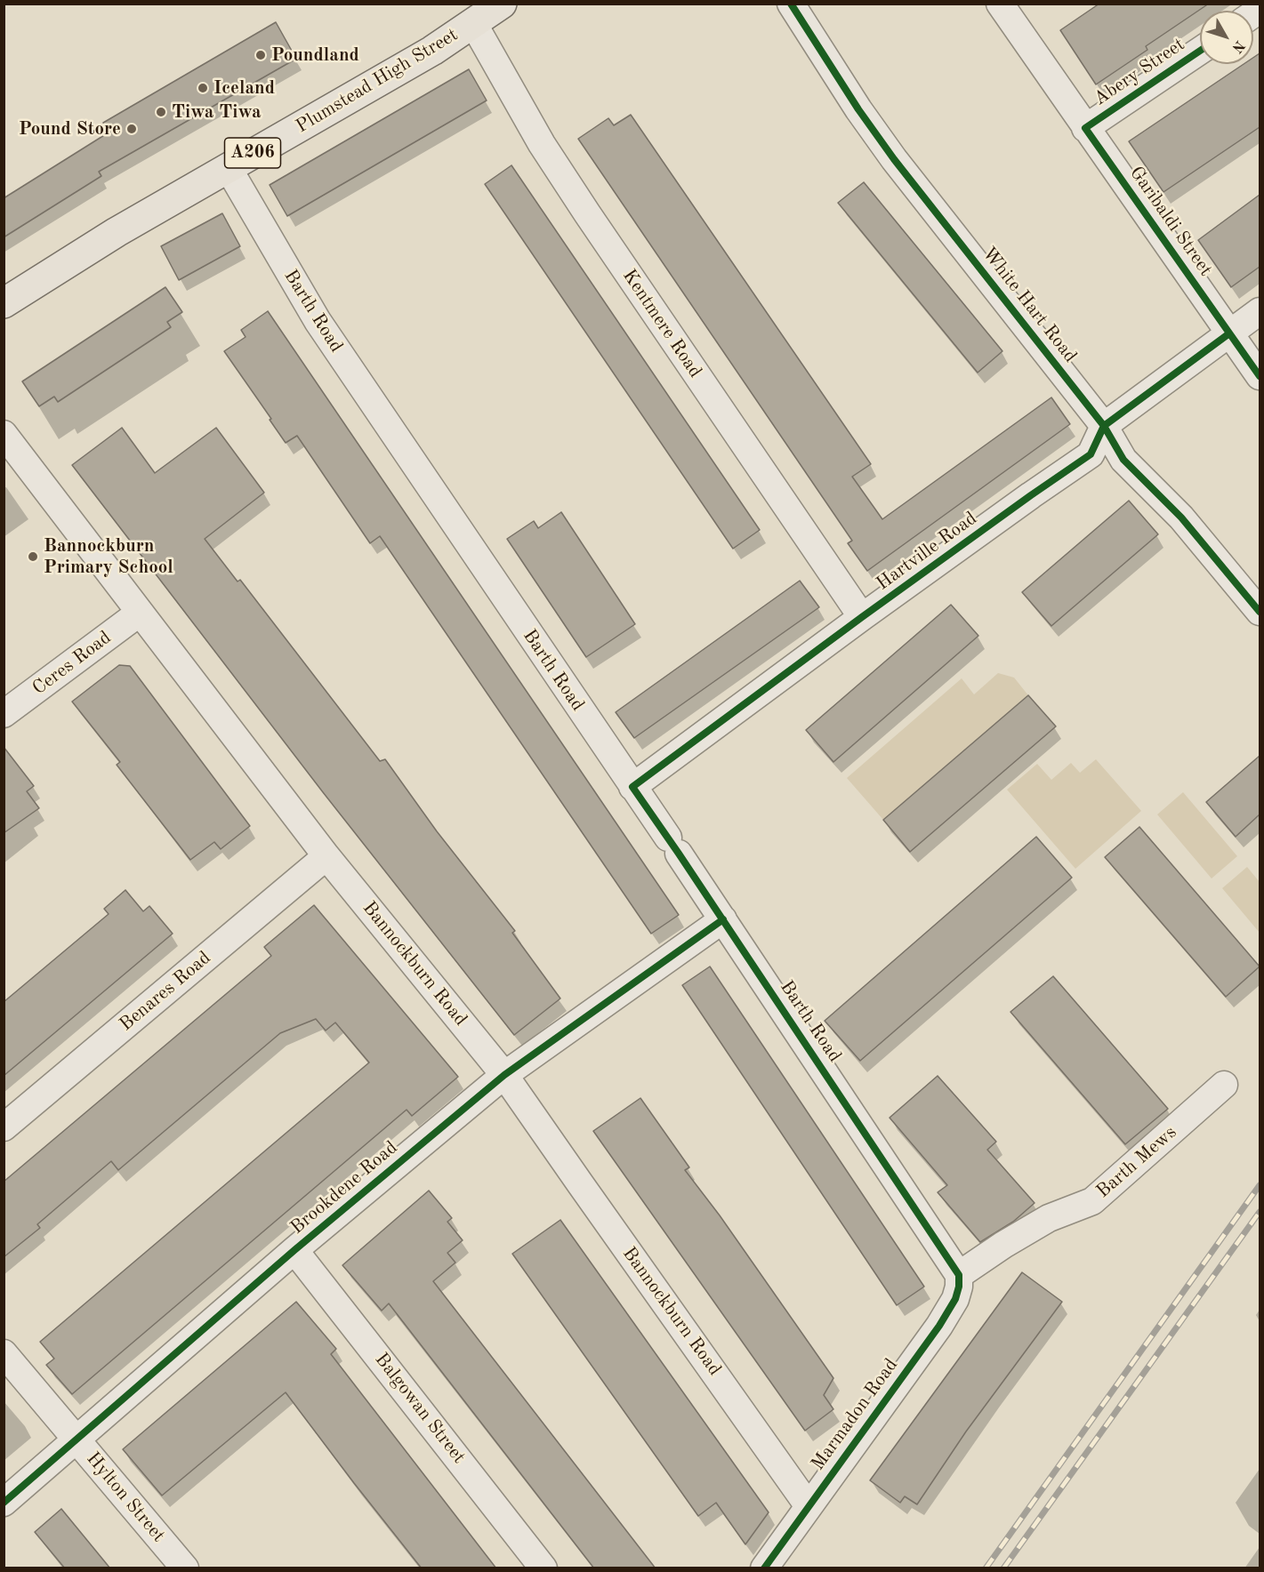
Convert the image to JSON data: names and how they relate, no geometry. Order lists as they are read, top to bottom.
{
  "streets": {
    "main road": ["Plumstead High Street", "A206"],
    "street": [
      "Abery Street",
      "Garibaldi Street",
      "White Hart Road",
      "Barth Road",
      "Kentmere Road",
      "Hartville Road",
      "Ceres Road",
      "Bannockburn Road",
      "Benares Road",
      "Barth Mews",
      "Brookdene Road",
      "Balgowan Street",
      "Marmadon Road",
      "Hylton Street"
    ]
  },
  "crossings": [
    ["Abery Street", "Garibaldi Street"],
    ["Plumstead High Street", "Barth Road"],
    ["Plumstead High Street", "Kentmere Road"],
    ["Garibaldi Street", "Hartville Road"],
    ["White Hart Road", "Hartville Road"],
    ["Barth Road", "Hartville Road"],
    ["Barth Road", "Barth Mews"],
    ["Barth Road", "Brookdene Road"],
    ["Barth Road", "Marmadon Road"],
    ["Kentmere Road", "Hartville Road"],
    ["Ceres Road", "Bannockburn Road"],
    ["Bannockburn Road", "Benares Road"],
    ["Bannockburn Road", "Brookdene Road"],
    ["Bannockburn Road", "Marmadon Road"],
    ["Barth Mews", "Marmadon Road"],
    ["Brookdene Road", "Balgowan Street"],
    ["Brookdene Road", "Hylton Street"]
  ],
  "places": [
    "Poundland",
    "Iceland",
    "Tiwa Tiwa",
    "Pound Store",
    "Bannockburn Primary School"
  ],
  "north": "bottom right"
}
